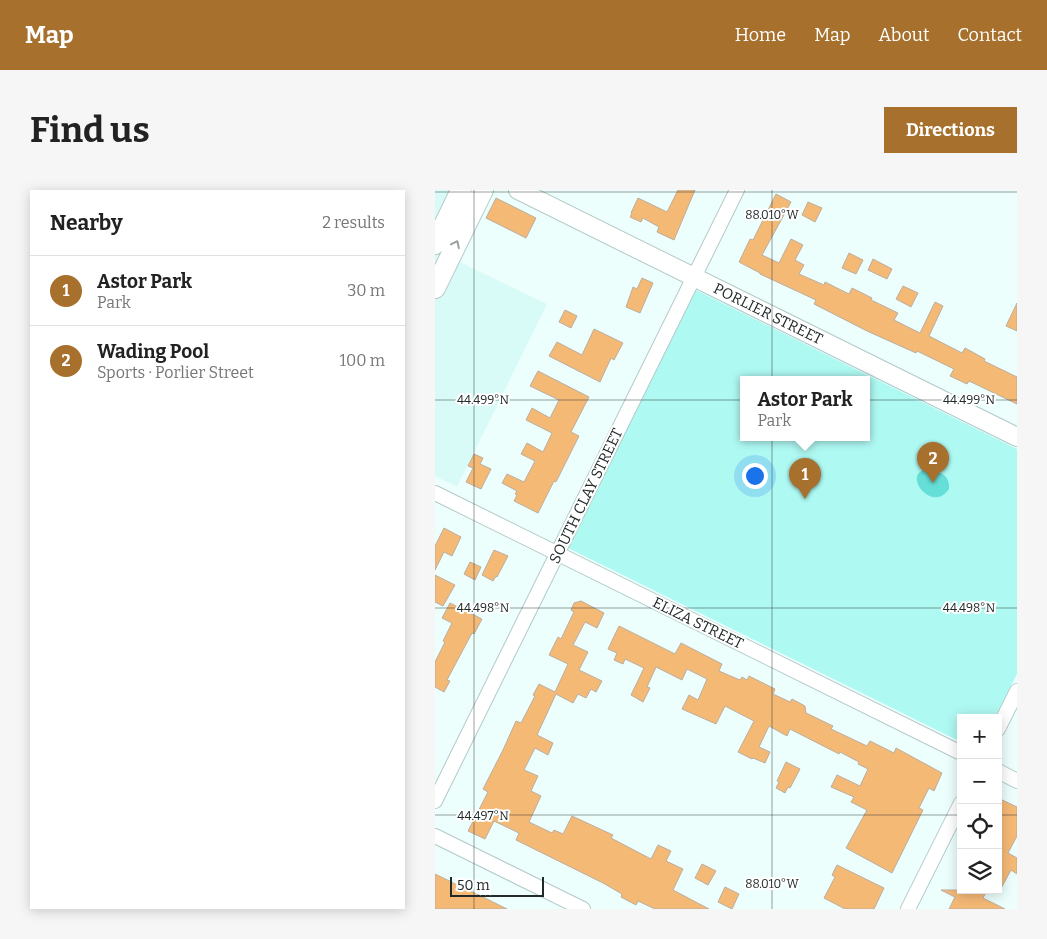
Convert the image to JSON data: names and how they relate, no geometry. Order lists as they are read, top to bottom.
{
  "streets": {
    "street": ["PORLIER STREET", "SOUTH CLAY STREET", "ELIZA STREET"]
  },
  "crossings": [
    ["PORLIER STREET", "SOUTH CLAY STREET"],
    ["SOUTH CLAY STREET", "ELIZA STREET"]
  ],
  "scale_bar": "50 m",
  "page": {
    "header": "Map",
    "nav": [
      "Home",
      "Map",
      "About",
      "Contact"
    ],
    "buttons": "Directions",
    "title": "Find us",
    "heading": ["Nearby", "2 results"],
    "list": [
      {
        "mark": "1",
        "name": "Astor Park",
        "note": "Park",
        "value": "30 m"
      },
      {
        "mark": "2",
        "name": "Wading Pool",
        "note": "Sports · Porlier Street",
        "value": "100 m"
      }
    ],
    "popup": ["Astor Park", "Park"],
    "pins": ["2", "1"],
    "map_buttons": ["+", "−"],
    "scale": "50 m"
  },
  "coordinates": [
    "88.010°W",
    "44.499°N",
    "44.498°N",
    "44.497°N"
  ]
}
